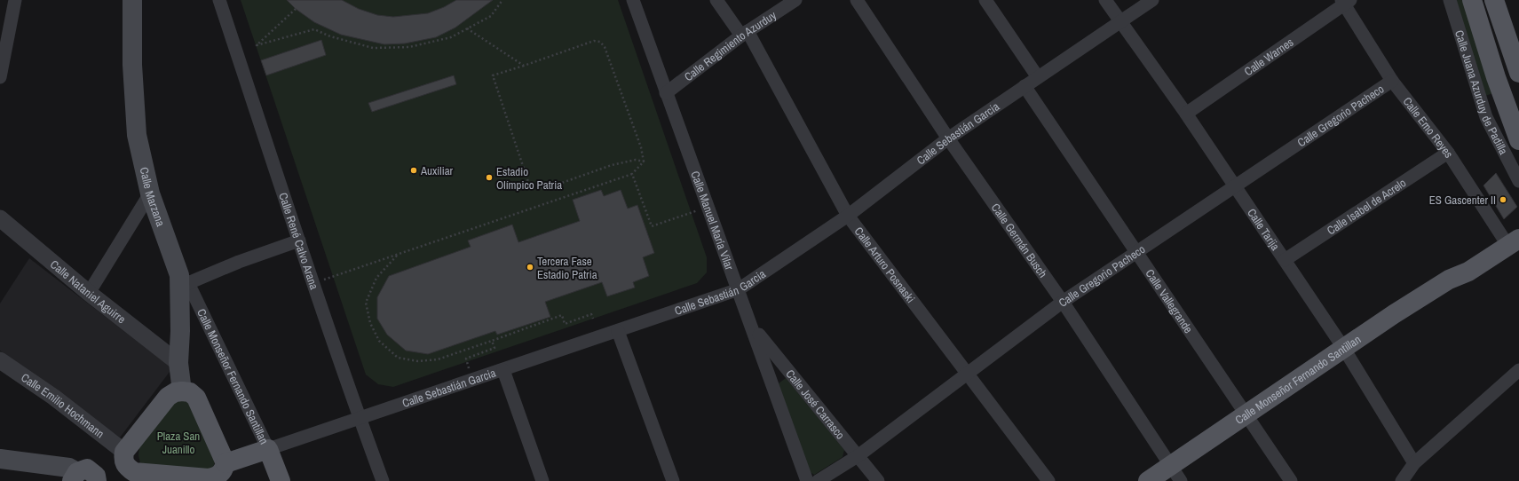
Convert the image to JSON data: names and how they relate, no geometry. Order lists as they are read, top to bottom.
{
  "streets": {
    "main road": ["Calle Sebastián Garcia", "Calle Marzana", "Calle Monseñor Fernando Santillan"],
    "street": [
      "Calle Regimiento Azurduy",
      "Calle Warnes",
      "Calle Juana Azurduy de Padilla",
      "Calle Gregorio Pacheco",
      "Calle Emo Reyes",
      "Calle Isabel de Acrelo",
      "Calle Manuel María Vilar",
      "Calle Tarija",
      "Calle Germán Busch",
      "Calle René Calvo Arana",
      "Calle Arturo Posnaski",
      "Calle Nataniel Aguirre",
      "Calle Vallegrande",
      "Calle José Carrasco",
      "Calle Emilio Hochmann"
    ]
  },
  "crossings": [
    ["Calle Regimiento Azurduy", "Calle Manuel María Vilar"],
    ["Calle Regimiento Azurduy", "Calle Arturo Posnaski"],
    ["Calle Warnes", "Calle Emo Reyes"],
    ["Calle Warnes", "Calle Tarija"],
    ["Calle Gregorio Pacheco", "Calle Emo Reyes"],
    ["Calle Gregorio Pacheco", "Calle Tarija"],
    ["Calle Gregorio Pacheco", "Calle Germán Busch"],
    ["Calle Gregorio Pacheco", "Calle Arturo Posnaski"],
    ["Calle Gregorio Pacheco", "Calle Vallegrande"],
    ["Calle Gregorio Pacheco", "Calle José Carrasco"],
    ["Calle Emo Reyes", "Calle Isabel de Acrelo"],
    ["Calle Emo Reyes", "Calle Monseñor Fernando Santillan"],
    ["Calle Sebastián Garcia", "Calle Manuel María Vilar"],
    ["Calle Sebastián Garcia", "Calle Tarija"],
    ["Calle Sebastián Garcia", "Calle Germán Busch"],
    ["Calle Sebastián Garcia", "Calle René Calvo Arana"],
    ["Calle Sebastián Garcia", "Calle Arturo Posnaski"],
    ["Calle Sebastián Garcia", "Calle Vallegrande"],
    ["Calle Sebastián Garcia", "Calle Monseñor Fernando Santillan"],
    ["Calle Marzana", "Calle Nataniel Aguirre"],
    ["Calle Marzana", "Calle Monseñor Fernando Santillan"],
    ["Calle Isabel de Acrelo", "Calle Tarija"],
    ["Calle Manuel María Vilar", "Calle José Carrasco"],
    ["Calle Tarija", "Calle Monseñor Fernando Santillan"],
    ["Calle Germán Busch", "Calle Monseñor Fernando Santillan"],
    ["Calle Vallegrande", "Calle Monseñor Fernando Santillan"]
  ],
  "parks": ["Plaza San Juanillo"],
  "places": [
    "Auxiliar",
    "Estadio Olímpico Patria",
    "ES Gascenter II",
    "Tercera Fase Estadio Patria"
  ]
}
